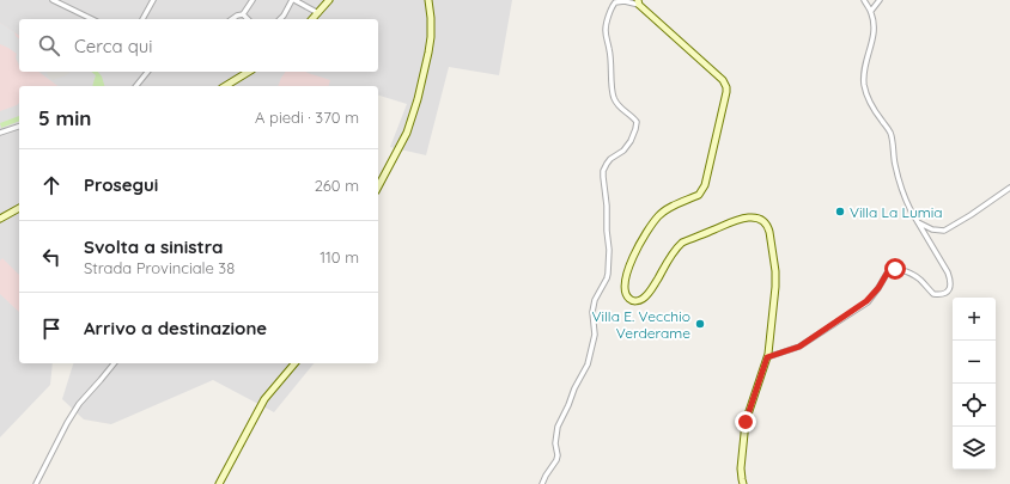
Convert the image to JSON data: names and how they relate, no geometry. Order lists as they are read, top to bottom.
{
  "places": ["Villa La Lumia", "Villa E. Vecchio Verderame"],
  "page": {
    "search": "Cerca qui",
    "heading": ["5 min", "A piedi · 370 m"],
    "list": [
      ["Prosegui", "260 m"],
      ["Svolta a sinistra", "Strada Provinciale 38", "110 m"],
      "Arrivo a destinazione"
    ],
    "map_buttons": ["+", "−"]
  }
}
